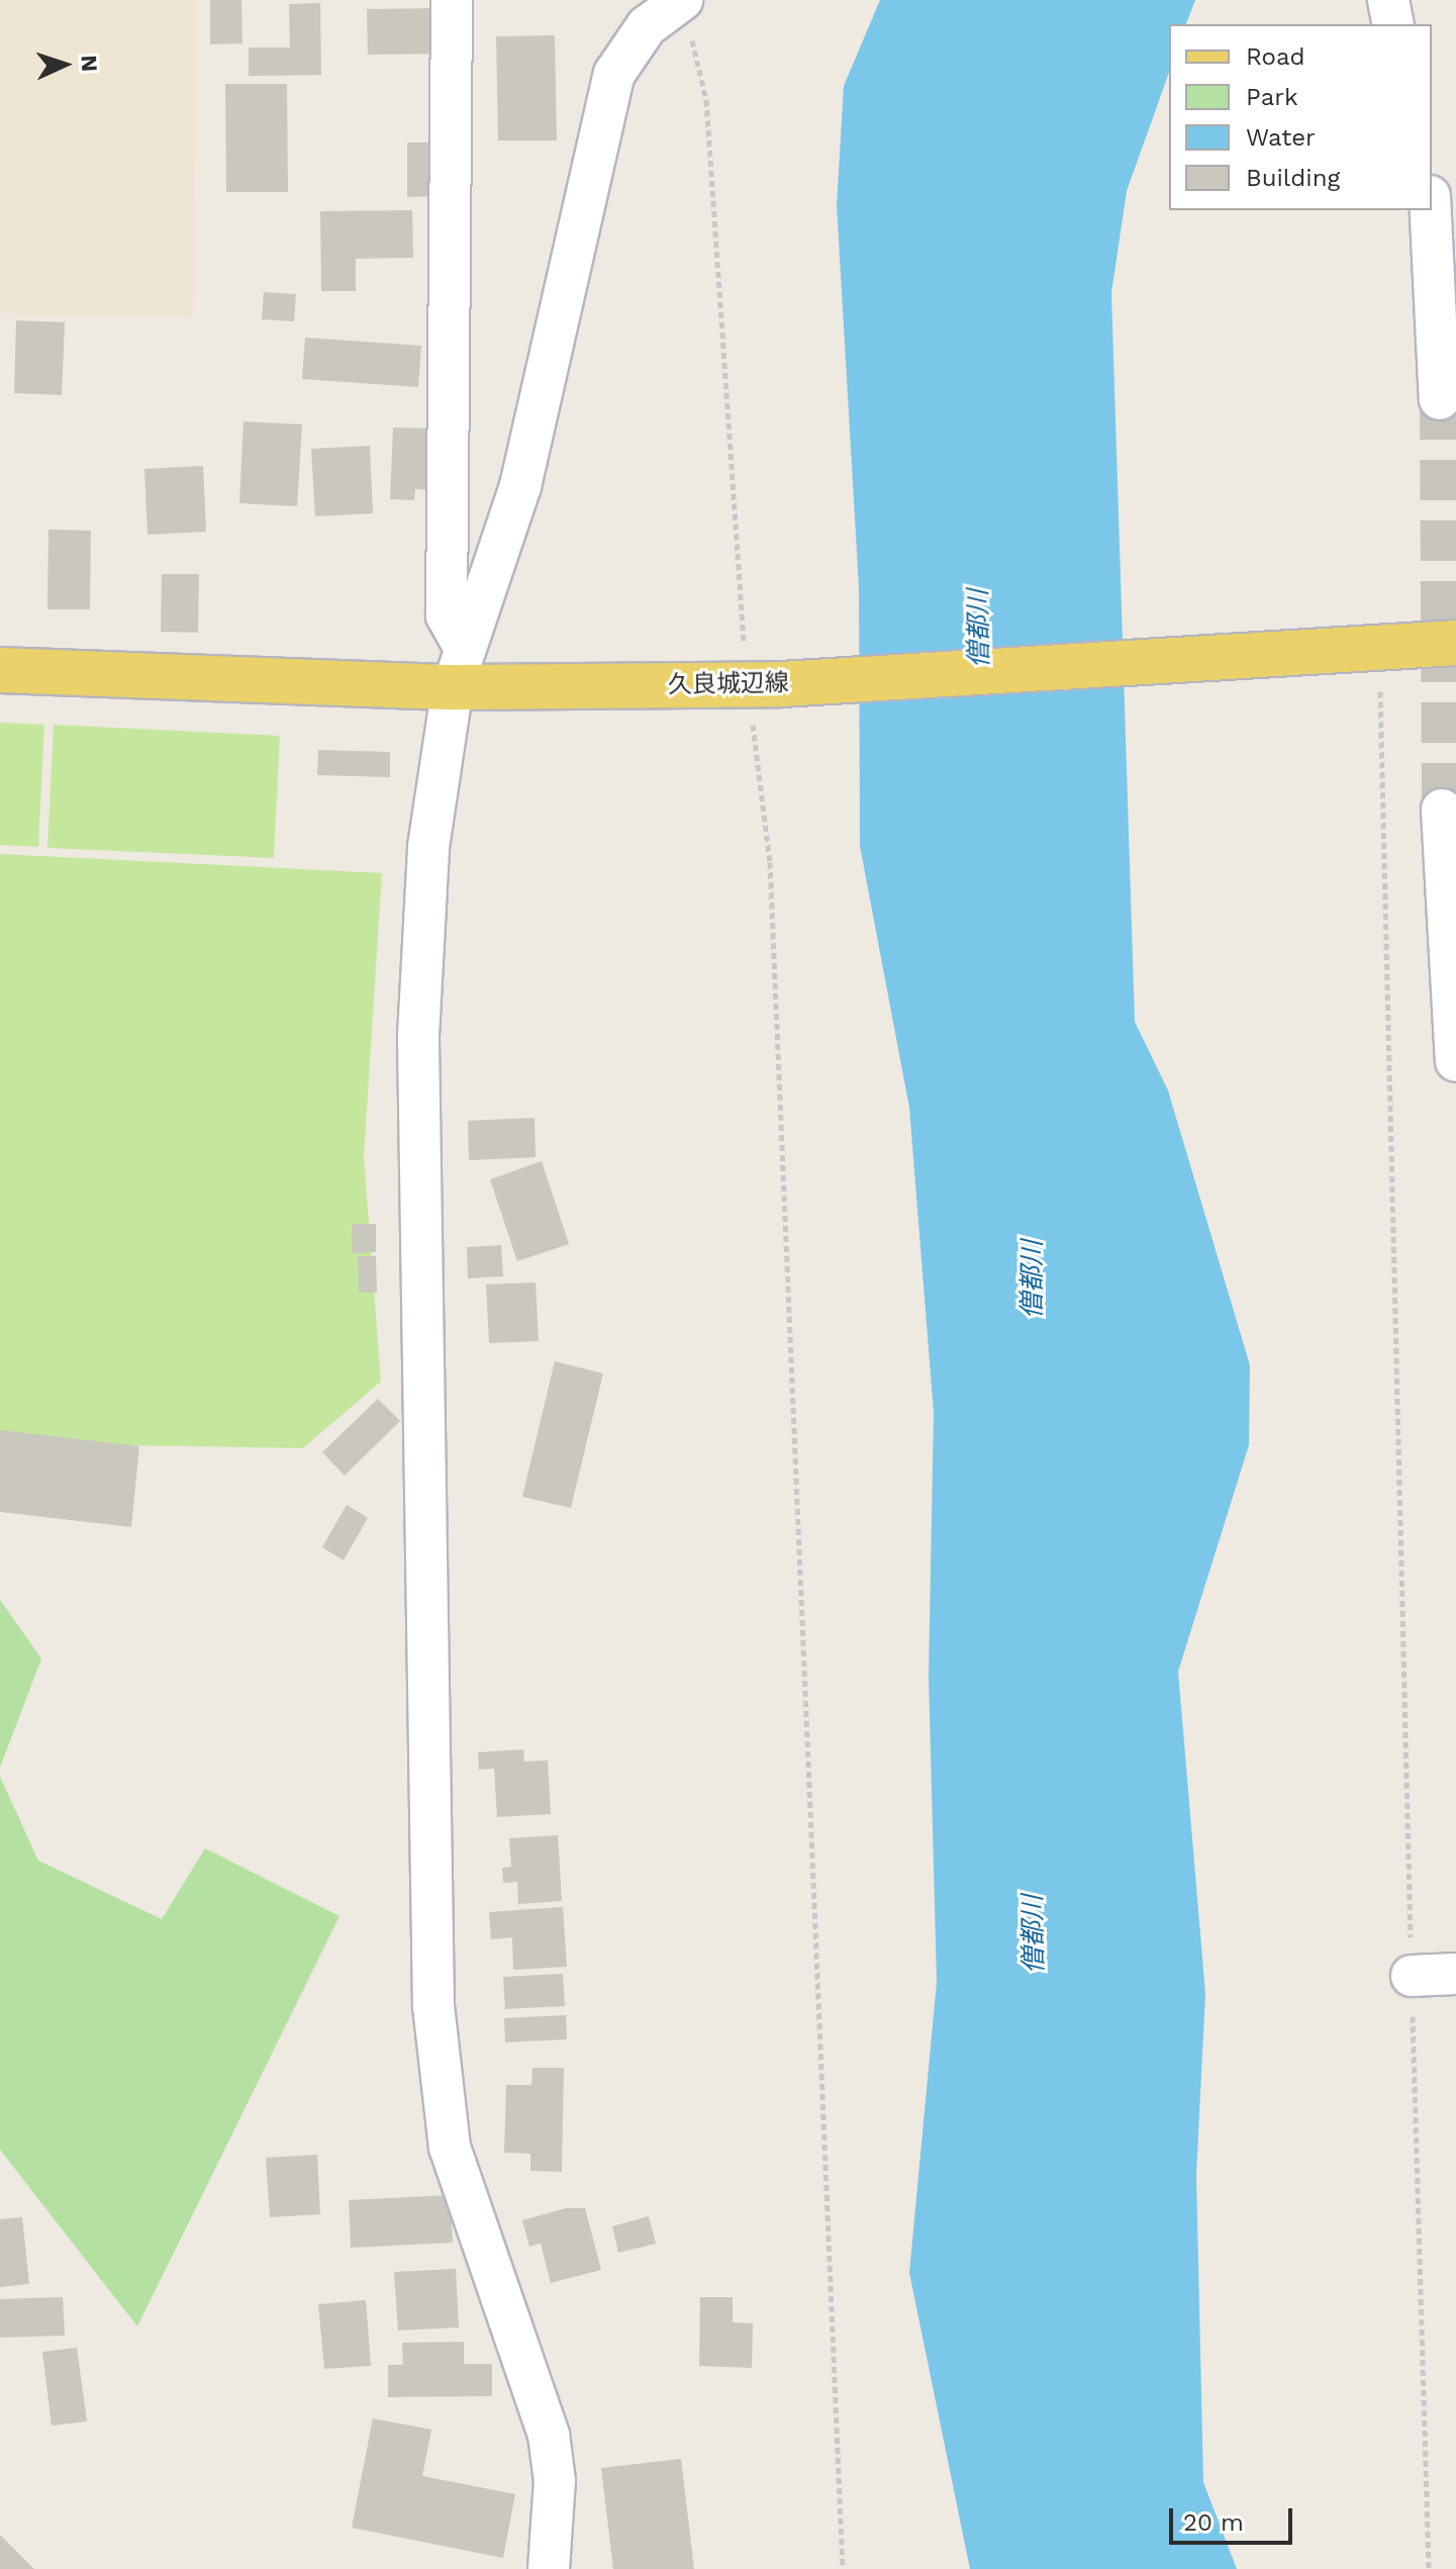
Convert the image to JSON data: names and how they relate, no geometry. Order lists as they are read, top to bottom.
{
  "streets": {
    "main road": ["久良城辺線"]
  },
  "water": ["僧都川"],
  "legend": [
    "Road",
    "Park",
    "Water",
    "Building"
  ],
  "scale_bar": "20 m",
  "north": "right"
}
